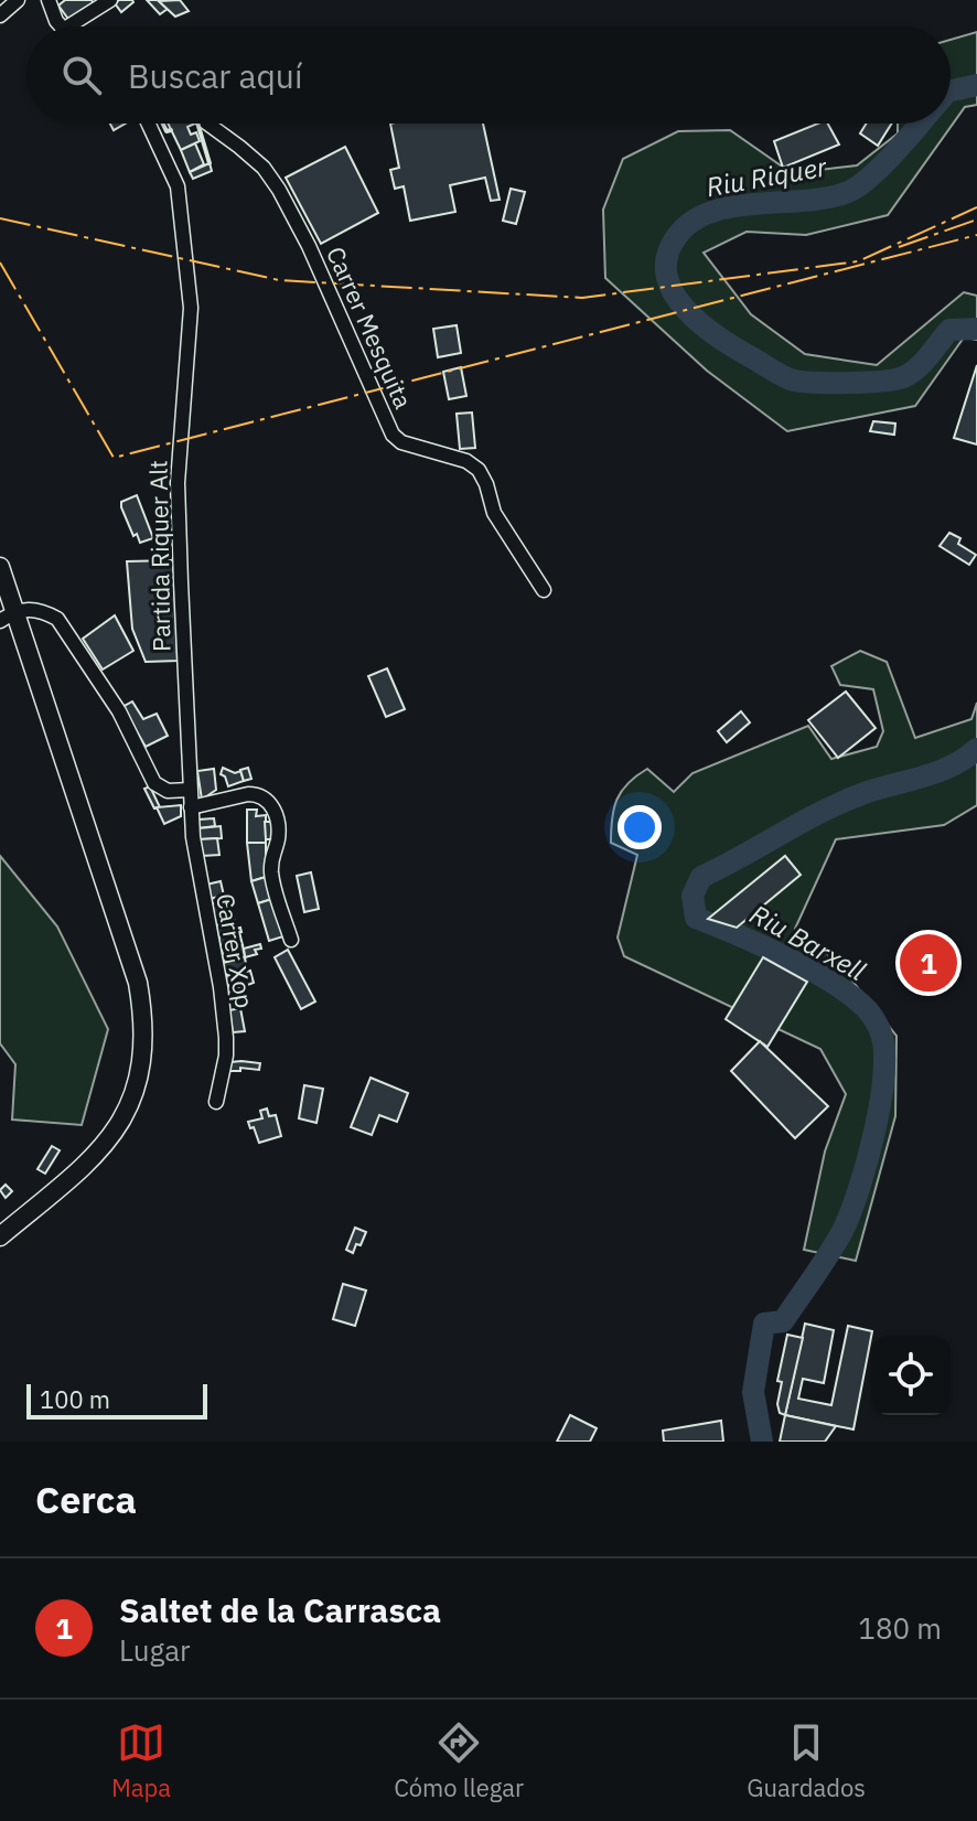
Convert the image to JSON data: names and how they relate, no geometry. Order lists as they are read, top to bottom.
{
  "streets": {
    "street": ["Carrer Mesquita", "Partida Riquer Alt", "Carrer Xop"]
  },
  "crossings": [
    ["Partida Riquer Alt", "Carrer Xop"]
  ],
  "water": ["Riu Riquer", "Riu Barxell"],
  "scale_bar": "100 m",
  "page": {
    "search": "Buscar aquí",
    "pins": "1",
    "scale": "100 m",
    "heading": "Cerca",
    "list": [
      {
        "mark": "1",
        "name": "Saltet de la Carrasca",
        "note": "Lugar",
        "value": "180 m"
      }
    ],
    "nav": ["Mapa", "Cómo llegar", "Guardados"]
  }
}
